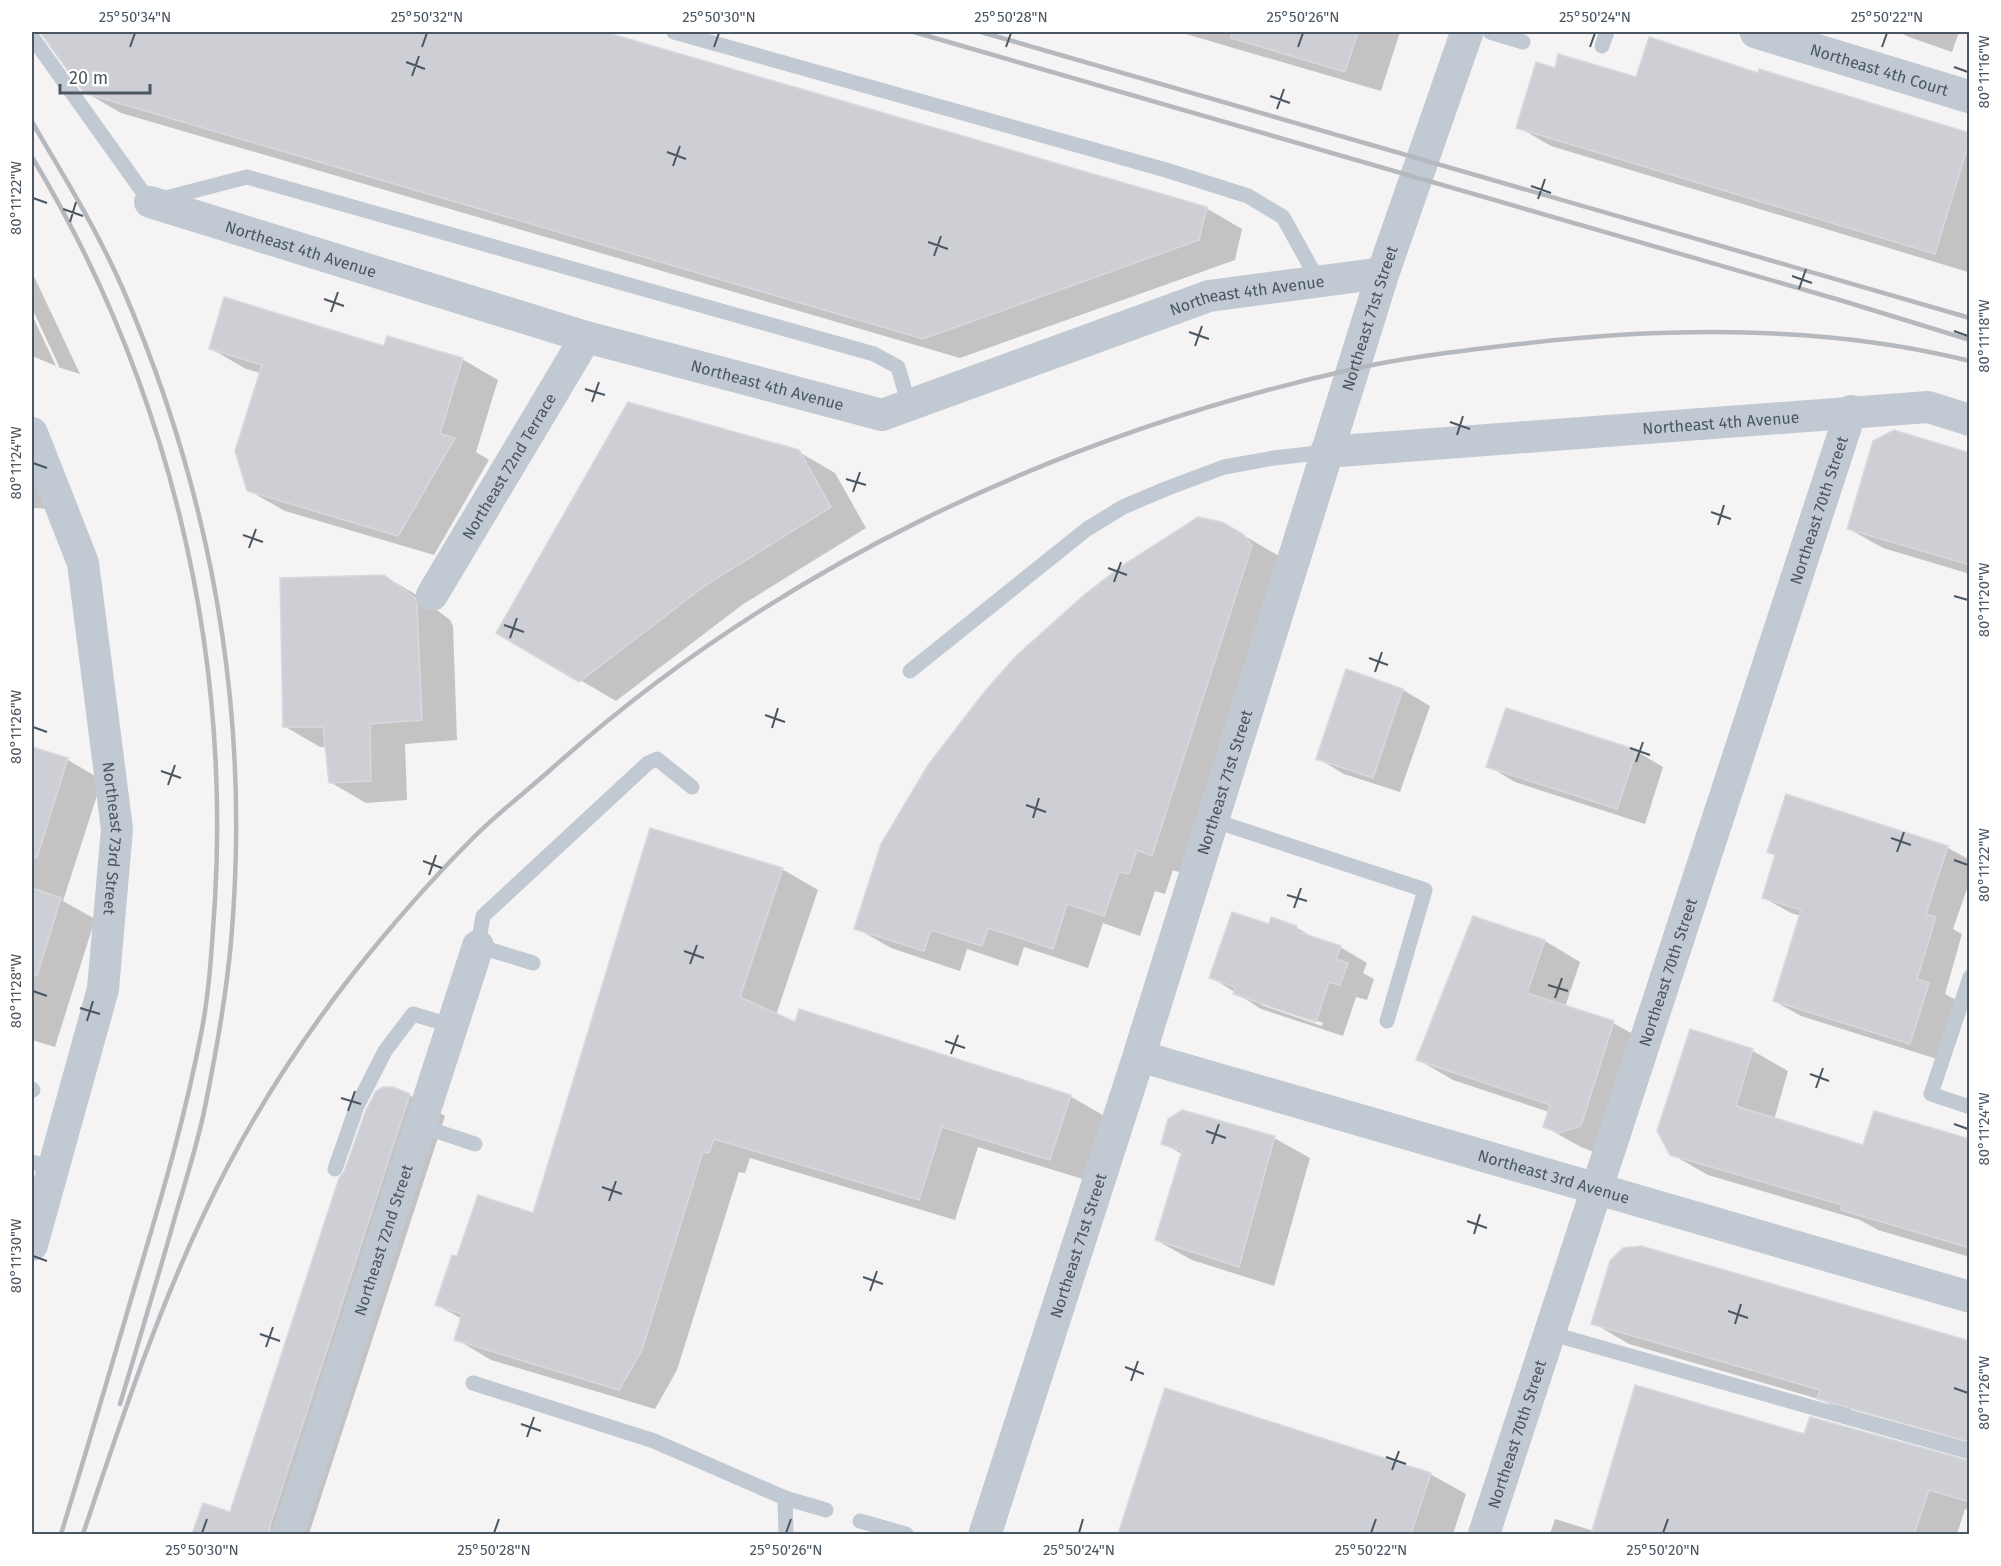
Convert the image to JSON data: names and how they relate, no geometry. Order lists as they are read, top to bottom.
{
  "streets": {
    "street": [
      "Northeast 4th Court",
      "Northeast 4th Avenue",
      "Northeast 71st Street",
      "Northeast 72nd Terrace",
      "Northeast 70th Street",
      "Northeast 73rd Street",
      "Northeast 3rd Avenue",
      "Northeast 72nd Street"
    ]
  },
  "crossings": [
    ["Northeast 4th Avenue", "Northeast 71st Street"],
    ["Northeast 4th Avenue", "Northeast 72nd Terrace"],
    ["Northeast 4th Avenue", "Northeast 70th Street"],
    ["Northeast 71st Street", "Northeast 3rd Avenue"],
    ["Northeast 70th Street", "Northeast 3rd Avenue"]
  ],
  "scale_bar": "20 m",
  "coordinates": [
    "25°50'34\"N",
    "25°50'32\"N",
    "25°50'30\"N",
    "25°50'28\"N",
    "25°50'26\"N",
    "25°50'24\"N",
    "25°50'22\"N",
    "80°11'16\"W",
    "80°11'22\"W",
    "80°11'18\"W",
    "80°11'24\"W",
    "80°11'20\"W",
    "80°11'26\"W",
    "80°11'28\"W",
    "80°11'30\"W",
    "25°50'20\"N"
  ]
}
